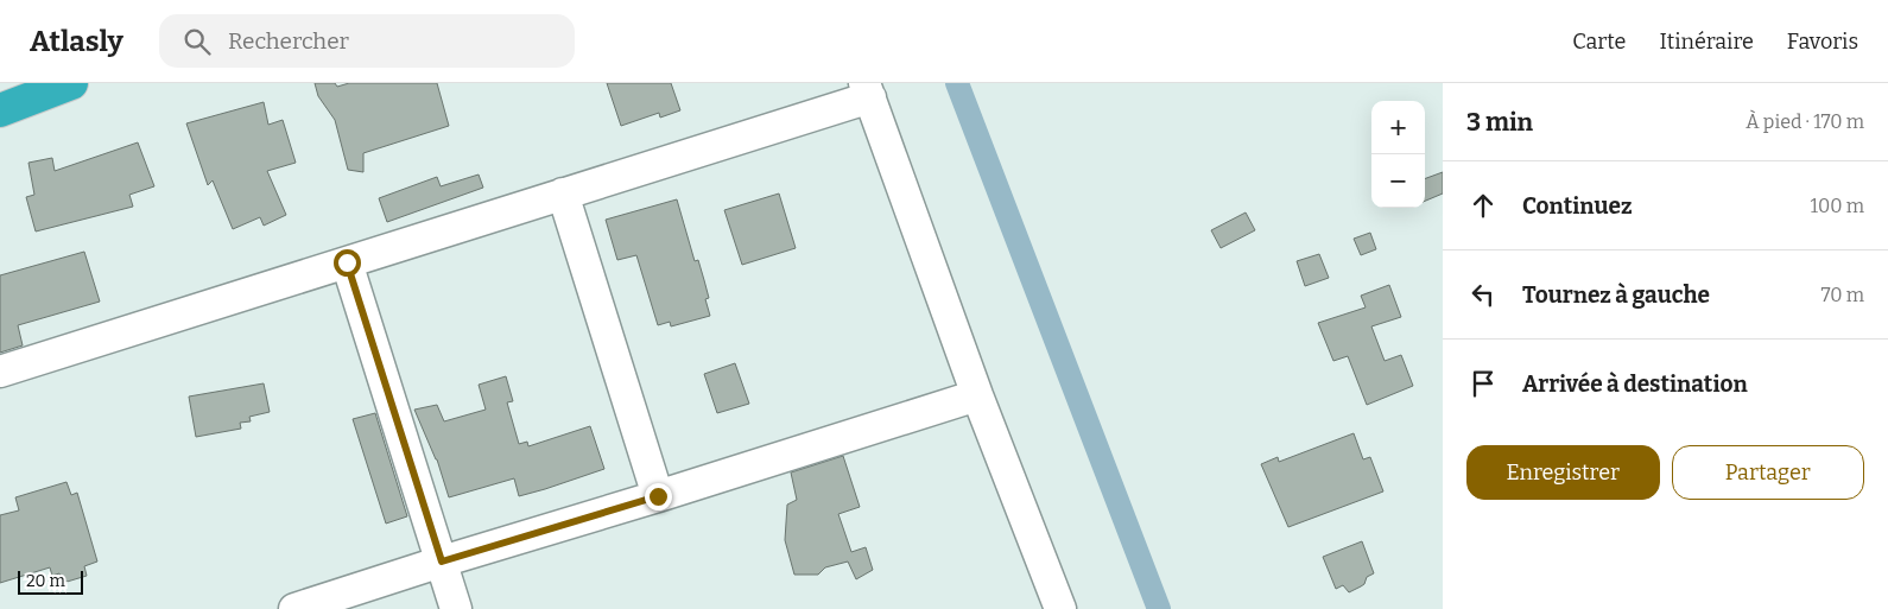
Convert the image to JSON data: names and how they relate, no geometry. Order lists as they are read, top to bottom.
{
  "scale_bar": "20 m",
  "page": {
    "header": "Atlasly",
    "search": "Rechercher",
    "nav": ["Carte", "Itinéraire", "Favoris"],
    "heading": ["3 min", "À pied · 170 m"],
    "map_buttons": ["+", "−"],
    "list": [
      ["Continuez", "100 m"],
      ["Tournez à gauche", "70 m"],
      "Arrivée à destination"
    ],
    "buttons": ["Enregistrer", "Partager"],
    "scale": "20 m"
  }
}
